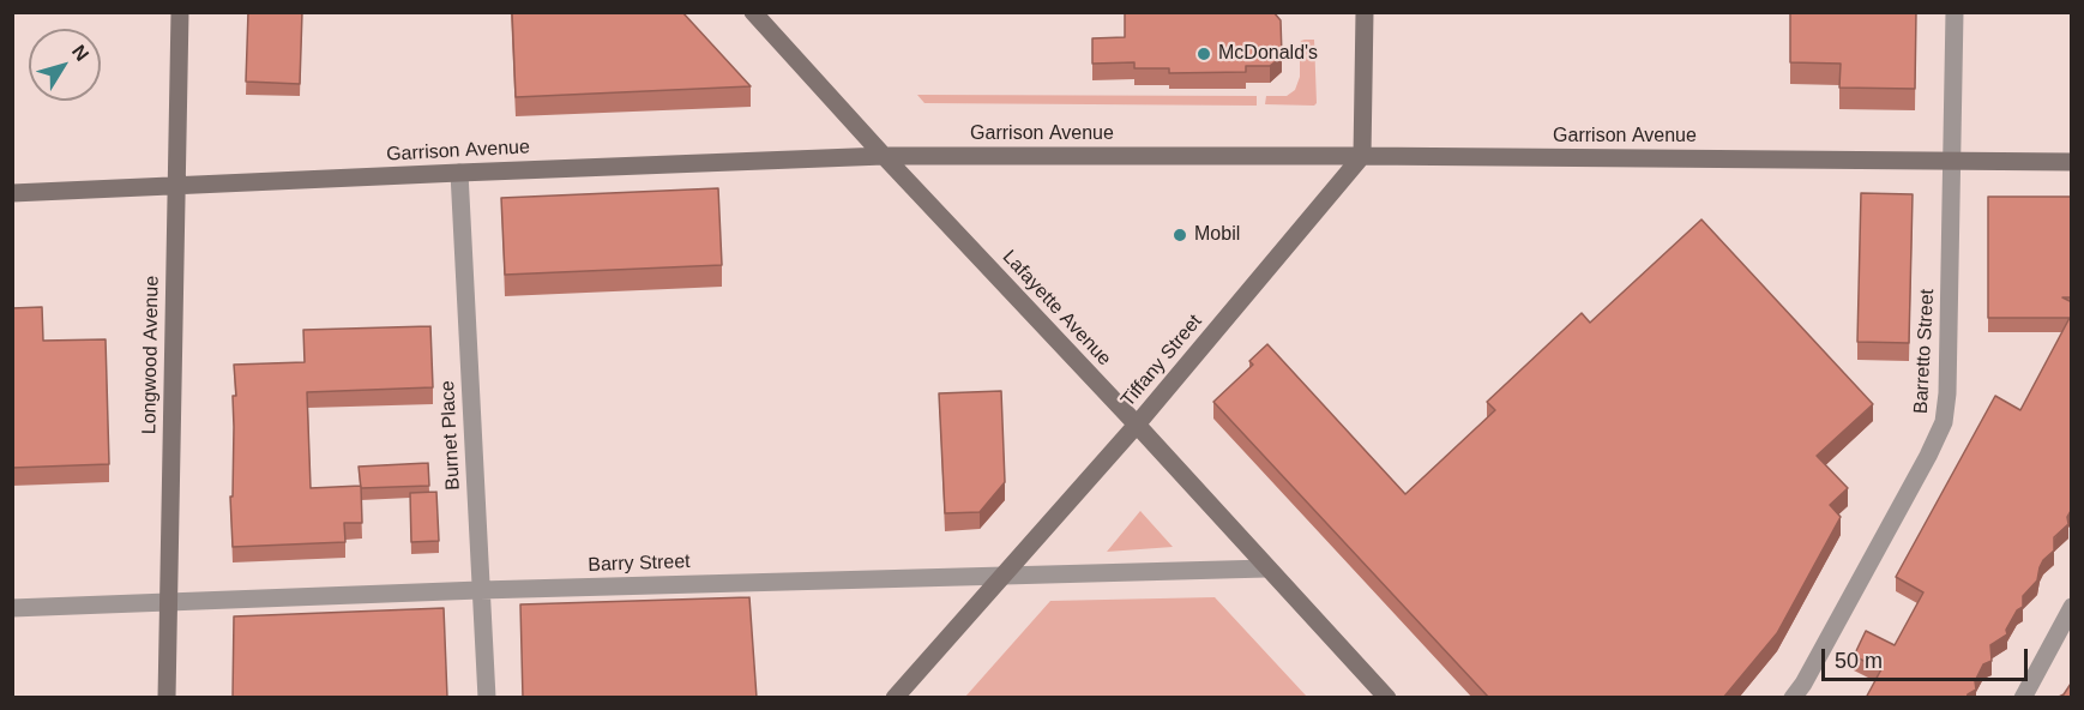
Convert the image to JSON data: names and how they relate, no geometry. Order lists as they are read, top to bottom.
{
  "streets": {
    "main road": [
      "Garrison Avenue",
      "Lafayette Avenue",
      "Longwood Avenue",
      "Tiffany Street"
    ],
    "street": ["Barretto Street", "Burnet Place", "Barry Street"]
  },
  "crossings": [
    ["Garrison Avenue", "Lafayette Avenue"],
    ["Garrison Avenue", "Barretto Street"],
    ["Garrison Avenue", "Longwood Avenue"],
    ["Garrison Avenue", "Tiffany Street"],
    ["Garrison Avenue", "Burnet Place"],
    ["Lafayette Avenue", "Tiffany Street"],
    ["Lafayette Avenue", "Barry Street"],
    ["Longwood Avenue", "Barry Street"],
    ["Tiffany Street", "Barry Street"],
    ["Burnet Place", "Barry Street"]
  ],
  "places": ["McDonald's", "Mobil"],
  "scale_bar": "50 m",
  "north": "top right"
}
